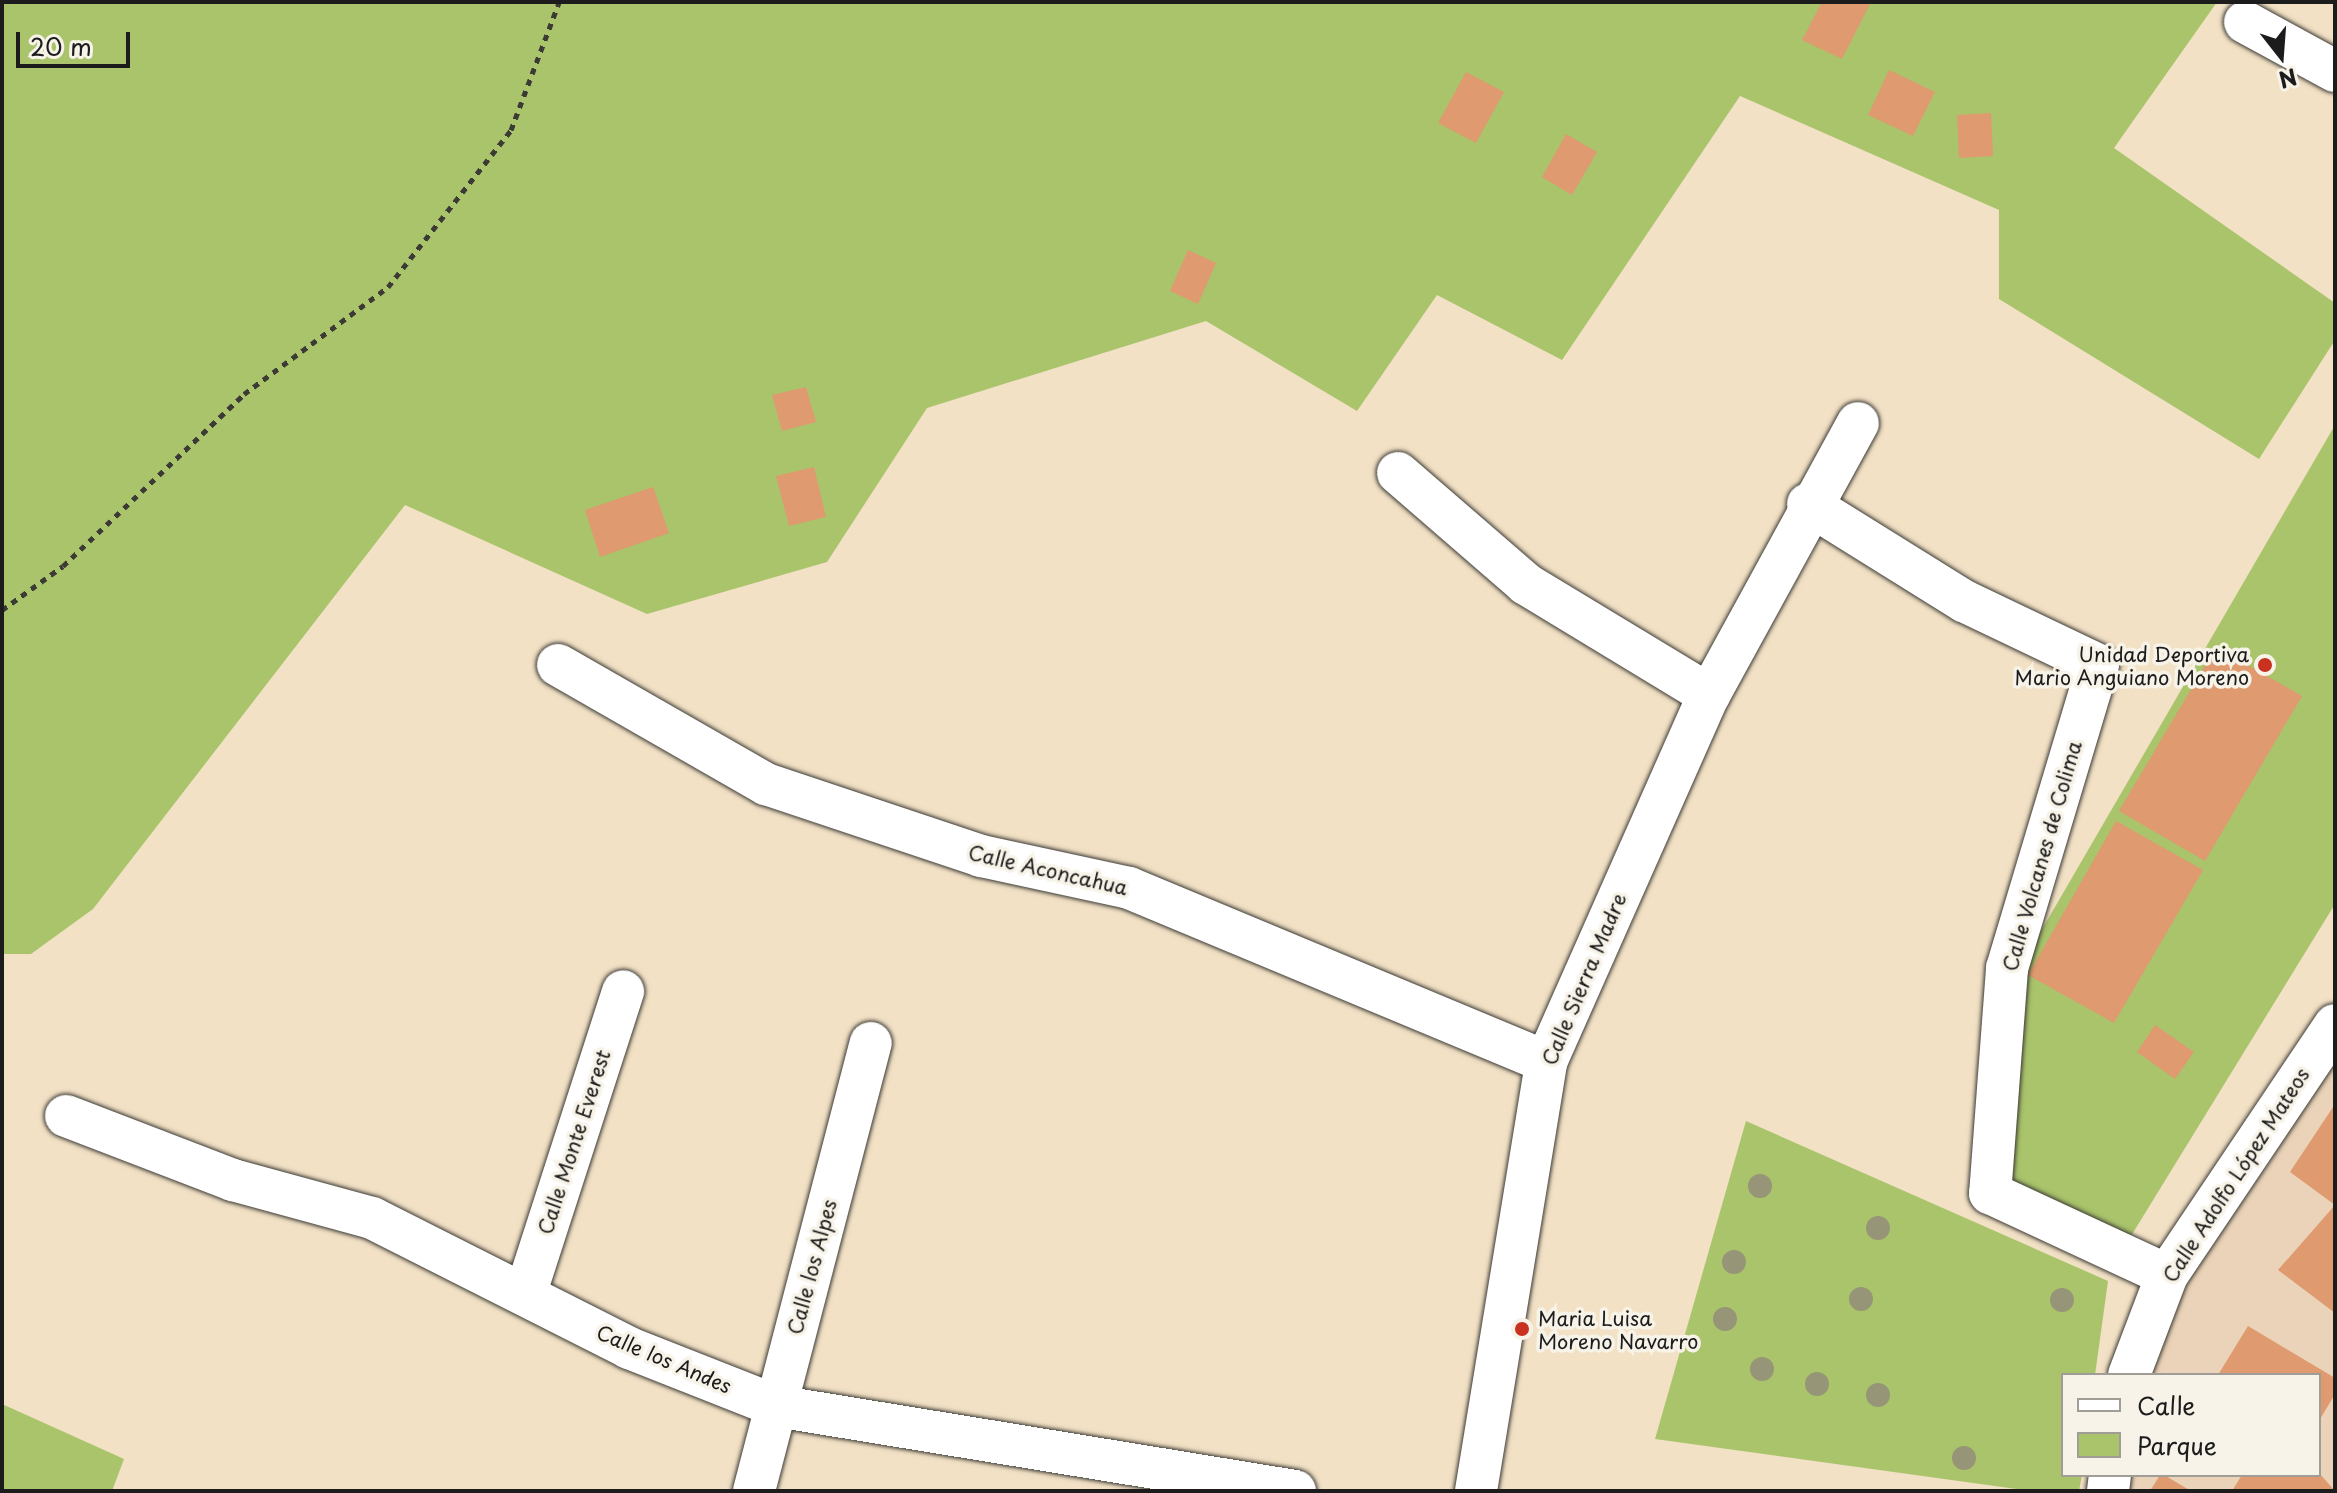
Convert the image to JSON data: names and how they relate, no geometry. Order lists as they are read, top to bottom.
{
  "streets": {
    "street": [
      "Calle Volcanes de Colima",
      "Calle Aconcahua",
      "Calle Sierra Madre",
      "Calle Monte Everest",
      "Calle Adolfo López Mateos",
      "Calle los Alpes",
      "Calle los Andes"
    ]
  },
  "crossings": [
    ["Calle Volcanes de Colima", "Calle Sierra Madre"],
    ["Calle Volcanes de Colima", "Calle Adolfo López Mateos"],
    ["Calle Aconcahua", "Calle Sierra Madre"],
    ["Calle Monte Everest", "Calle los Andes"],
    ["Calle los Alpes", "Calle los Andes"]
  ],
  "places": ["Unidad Deportiva Mario Anguiano Moreno", "Maria Luisa Moreno Navarro"],
  "legend": ["Calle", "Parque"],
  "scale_bar": "20 m",
  "north": "bottom"
}
